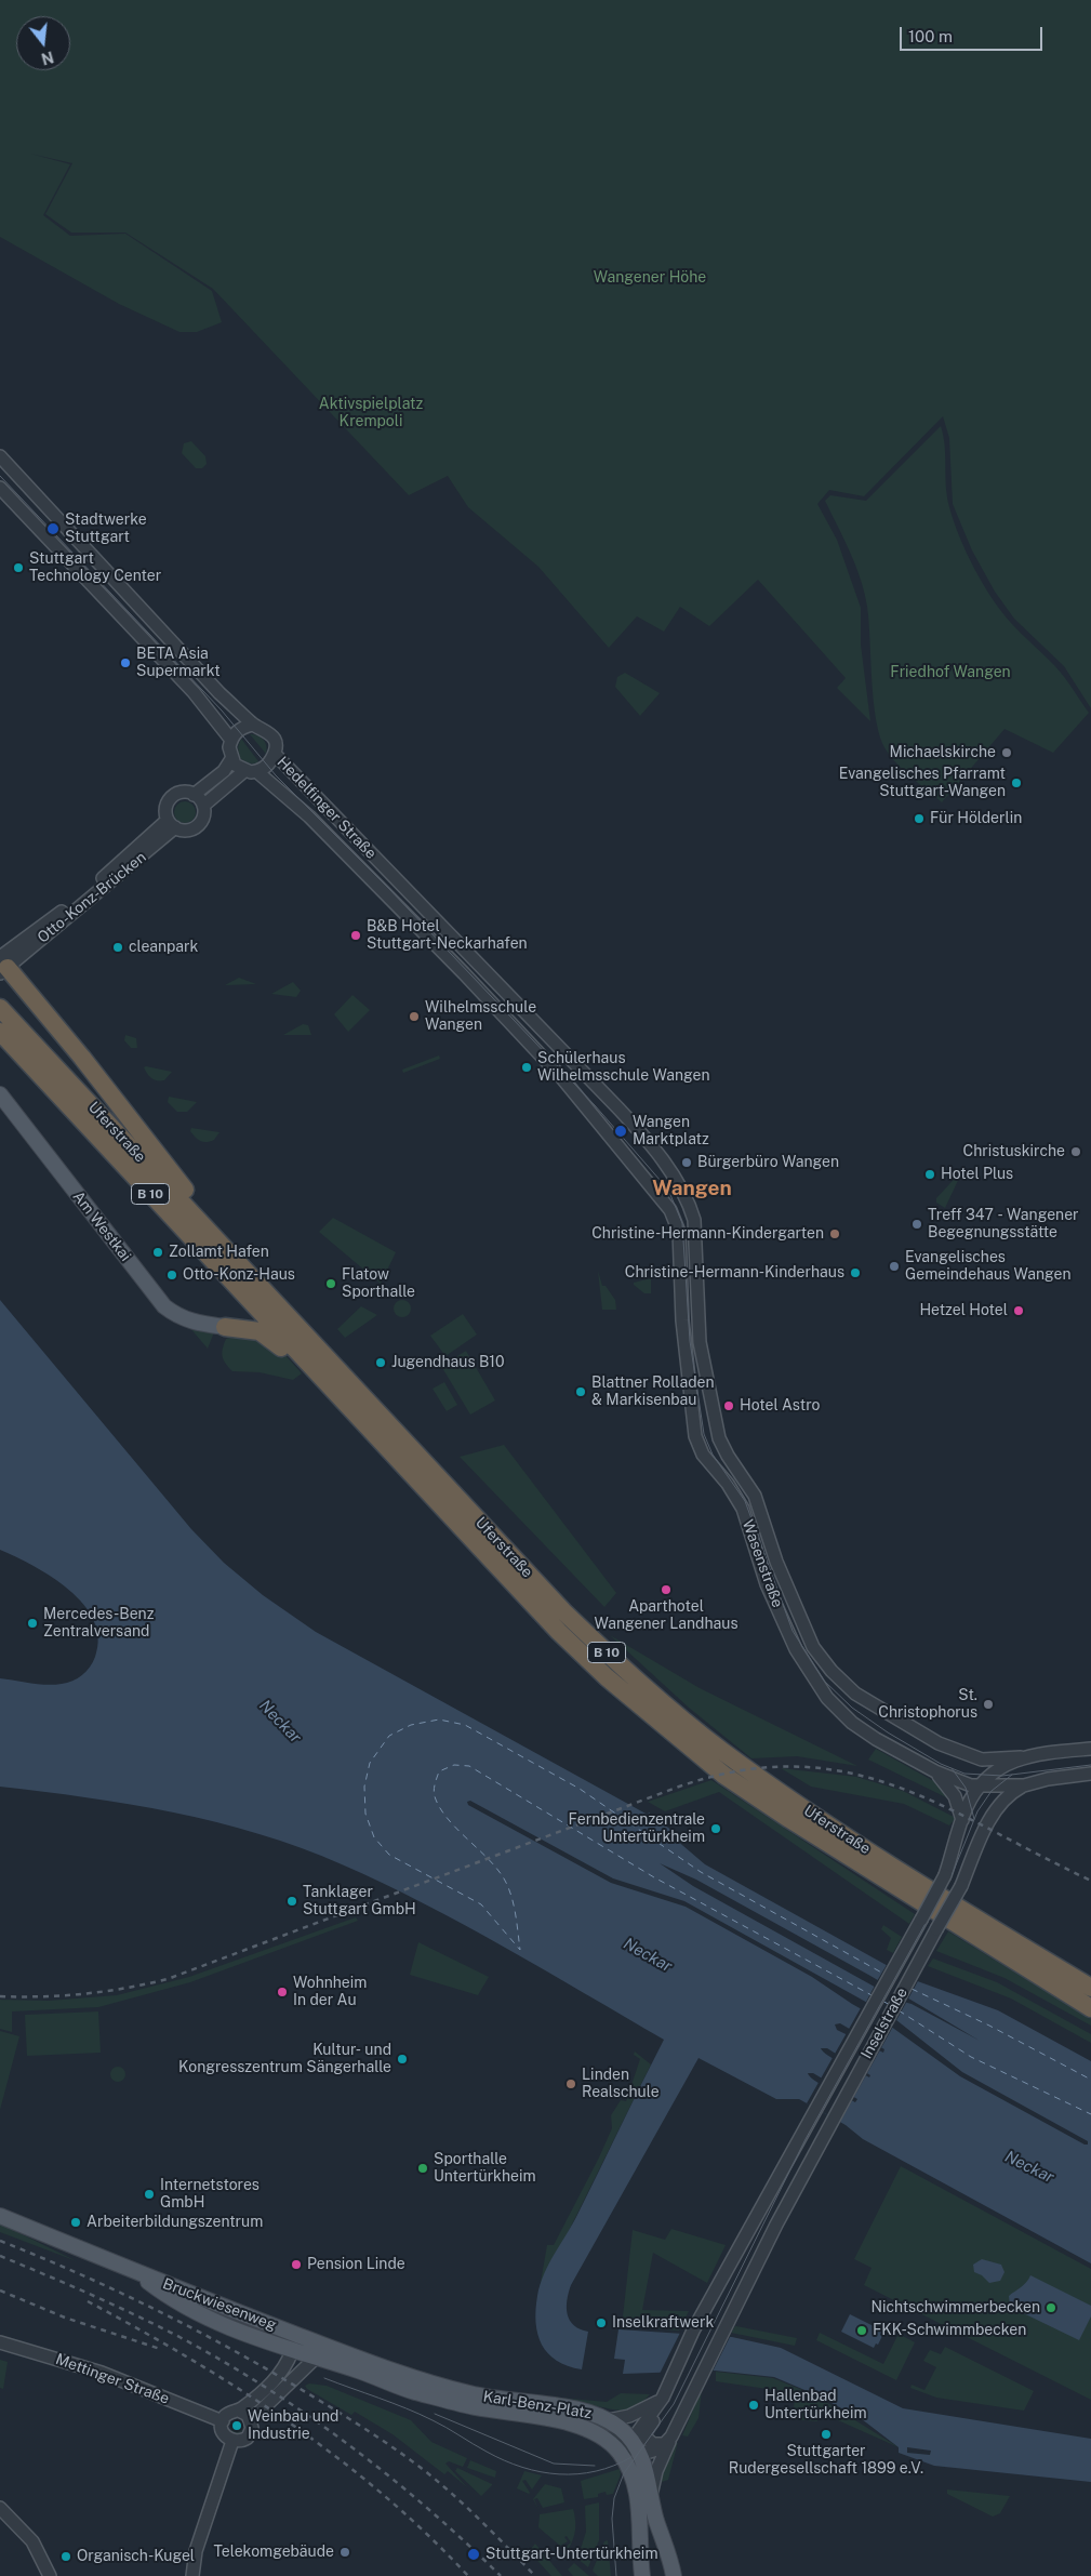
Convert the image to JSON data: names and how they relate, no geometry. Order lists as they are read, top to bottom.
{
  "streets": {
    "highway": ["Uferstraße", "B 10"],
    "main road": ["Am Westkai", "Bruckwiesenweg", "Karl-Benz-Platz"],
    "street": [
      "Hedelfinger Straße",
      "Otto-Konz-Brücken",
      "Wasenstraße",
      "Inselstraße",
      "Mettinger Straße"
    ]
  },
  "crossings": [
    ["Hedelfinger Straße", "Otto-Konz-Brücken"],
    ["Hedelfinger Straße", "Wasenstraße"],
    ["Otto-Konz-Brücken", "B 10"],
    ["Uferstraße", "B 10"],
    ["B 10", "Am Westkai"],
    ["Wasenstraße", "Inselstraße"],
    ["Inselstraße", "Karl-Benz-Platz"],
    ["Bruckwiesenweg", "Karl-Benz-Platz"]
  ],
  "districts": ["Wangen"],
  "water": ["Neckar"],
  "parks": ["Wangener Höhe", "Aktivspielplatz Krempoli", "Friedhof Wangen"],
  "places": [
    "Stadtwerke Stuttgart",
    "Stuttgart Technology Center",
    "BETA Asia Supermarkt",
    "Michaelskirche",
    "Evangelisches Pfarramt Stuttgart-Wangen",
    "Für Hölderlin",
    "B&B Hotel Stuttgart-Neckarhafen",
    "cleanpark",
    "Wilhelmsschule Wangen",
    "Schülerhaus Wilhelmsschule Wangen",
    "Wangen Marktplatz",
    "Christuskirche",
    "Bürgerbüro Wangen",
    "Hotel Plus",
    "Treff 347 - Wangener Begegnungsstätte",
    "Christine-Hermann-Kindergarten",
    "Zollamt Hafen",
    "Evangelisches Gemeindehaus Wangen",
    "Christine-Hermann-Kinderhaus",
    "Otto-Konz-Haus",
    "Flatow Sporthalle",
    "Hetzel Hotel",
    "Jugendhaus B10",
    "Blattner Rolladen & Markisenbau",
    "Hotel Astro",
    "Aparthotel Wangener Landhaus",
    "Mercedes-Benz Zentralversand",
    "St. Christophorus",
    "Fernbedienzentrale Untertürkheim",
    "Tanklager Stuttgart GmbH",
    "Wohnheim In der Au",
    "Kultur- und Kongresszentrum Sängerhalle",
    "Linden Realschule",
    "Sporthalle Untertürkheim",
    "Internetstores GmbH",
    "Arbeiterbildungszentrum",
    "Pension Linde",
    "Nichtschwimmerbecken",
    "Inselkraftwerk",
    "FKK-Schwimmbecken",
    "Hallenbad Untertürkheim",
    "Weinbau und Industrie",
    "Stuttgarter Rudergesellschaft 1899 e.V.",
    "Telekomgebäude",
    "Stuttgart-Untertürkheim",
    "Organisch-Kugel"
  ],
  "scale_bar": "100 m",
  "north": "bottom"
}
